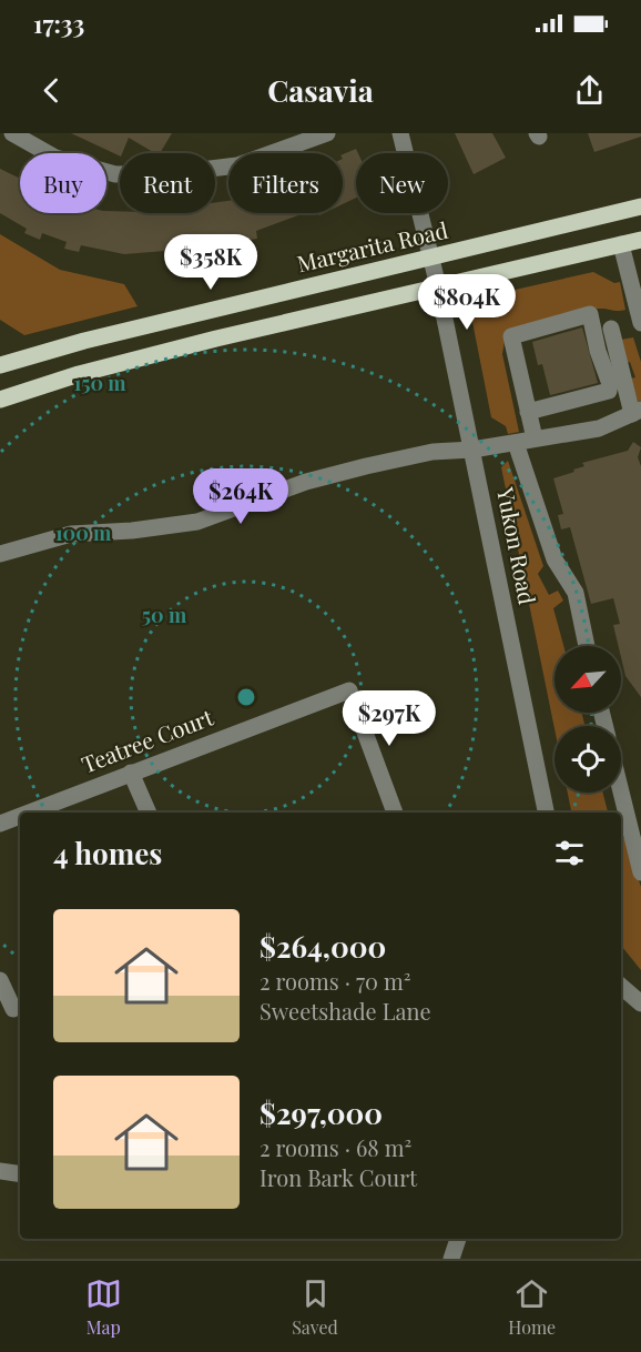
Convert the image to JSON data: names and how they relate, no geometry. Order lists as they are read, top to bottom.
{
  "streets": {
    "main road": ["Margarita Road"],
    "street": ["Yukon Road", "Teatree Court"]
  },
  "crossings": [
    ["Margarita Road", "Yukon Road"]
  ],
  "north": "bottom left",
  "page": {
    "status": "17:33",
    "header": "Casavia",
    "chip": [
      "Buy",
      "Rent",
      "Filters",
      "New"
    ],
    "price": [
      "$358K",
      "$804K",
      "$264K",
      "$297K"
    ],
    "heading": "4 homes",
    "list": [
      {
        "name": "$264,000",
        "note": "2 rooms · 70 m² · Sweetshade Lane"
      },
      {
        "name": "$297,000",
        "note": "2 rooms · 68 m² · Iron Bark Court"
      }
    ],
    "tabs": ["Map", "Saved", "Home"]
  },
  "rings": ["150 m", "100 m", "50 m"]
}
